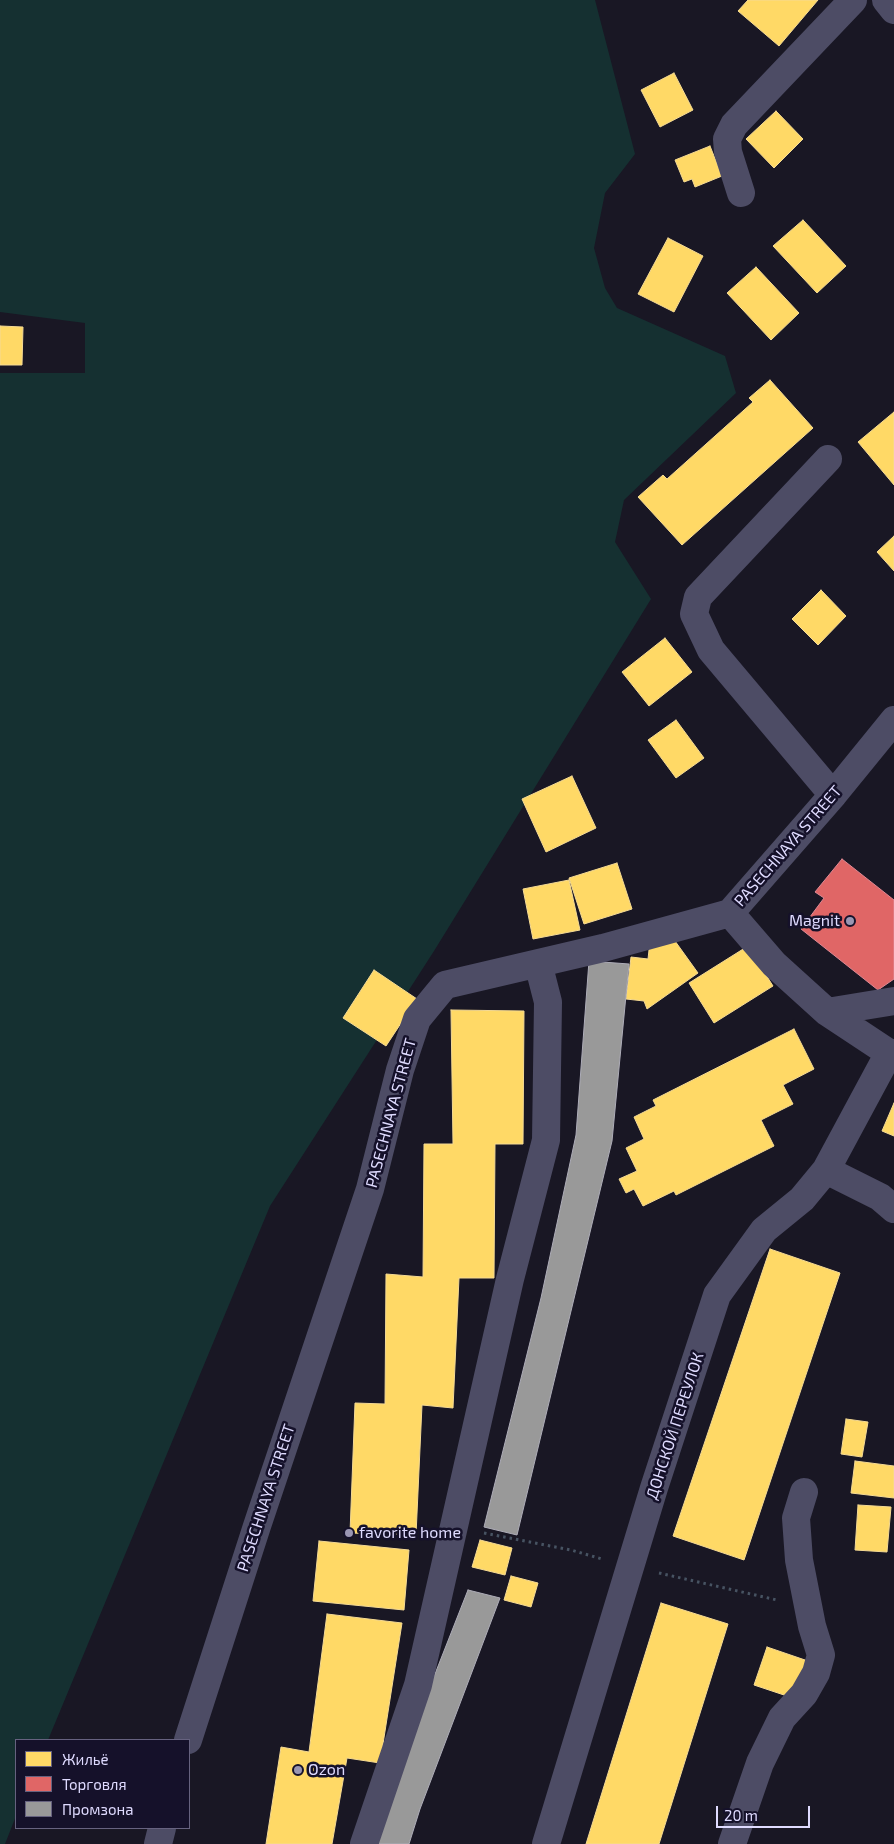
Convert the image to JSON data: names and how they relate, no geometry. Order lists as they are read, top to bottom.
{
  "streets": {
    "street": ["PASECHNAYA STREET", "ДОНСКОЙ ПЕРЕУЛОК"]
  },
  "places": ["Magnit", "favorite home", "Ozon"],
  "legend": ["Жильё", "Торговля", "Промзона"],
  "scale_bar": "20 m"
}
